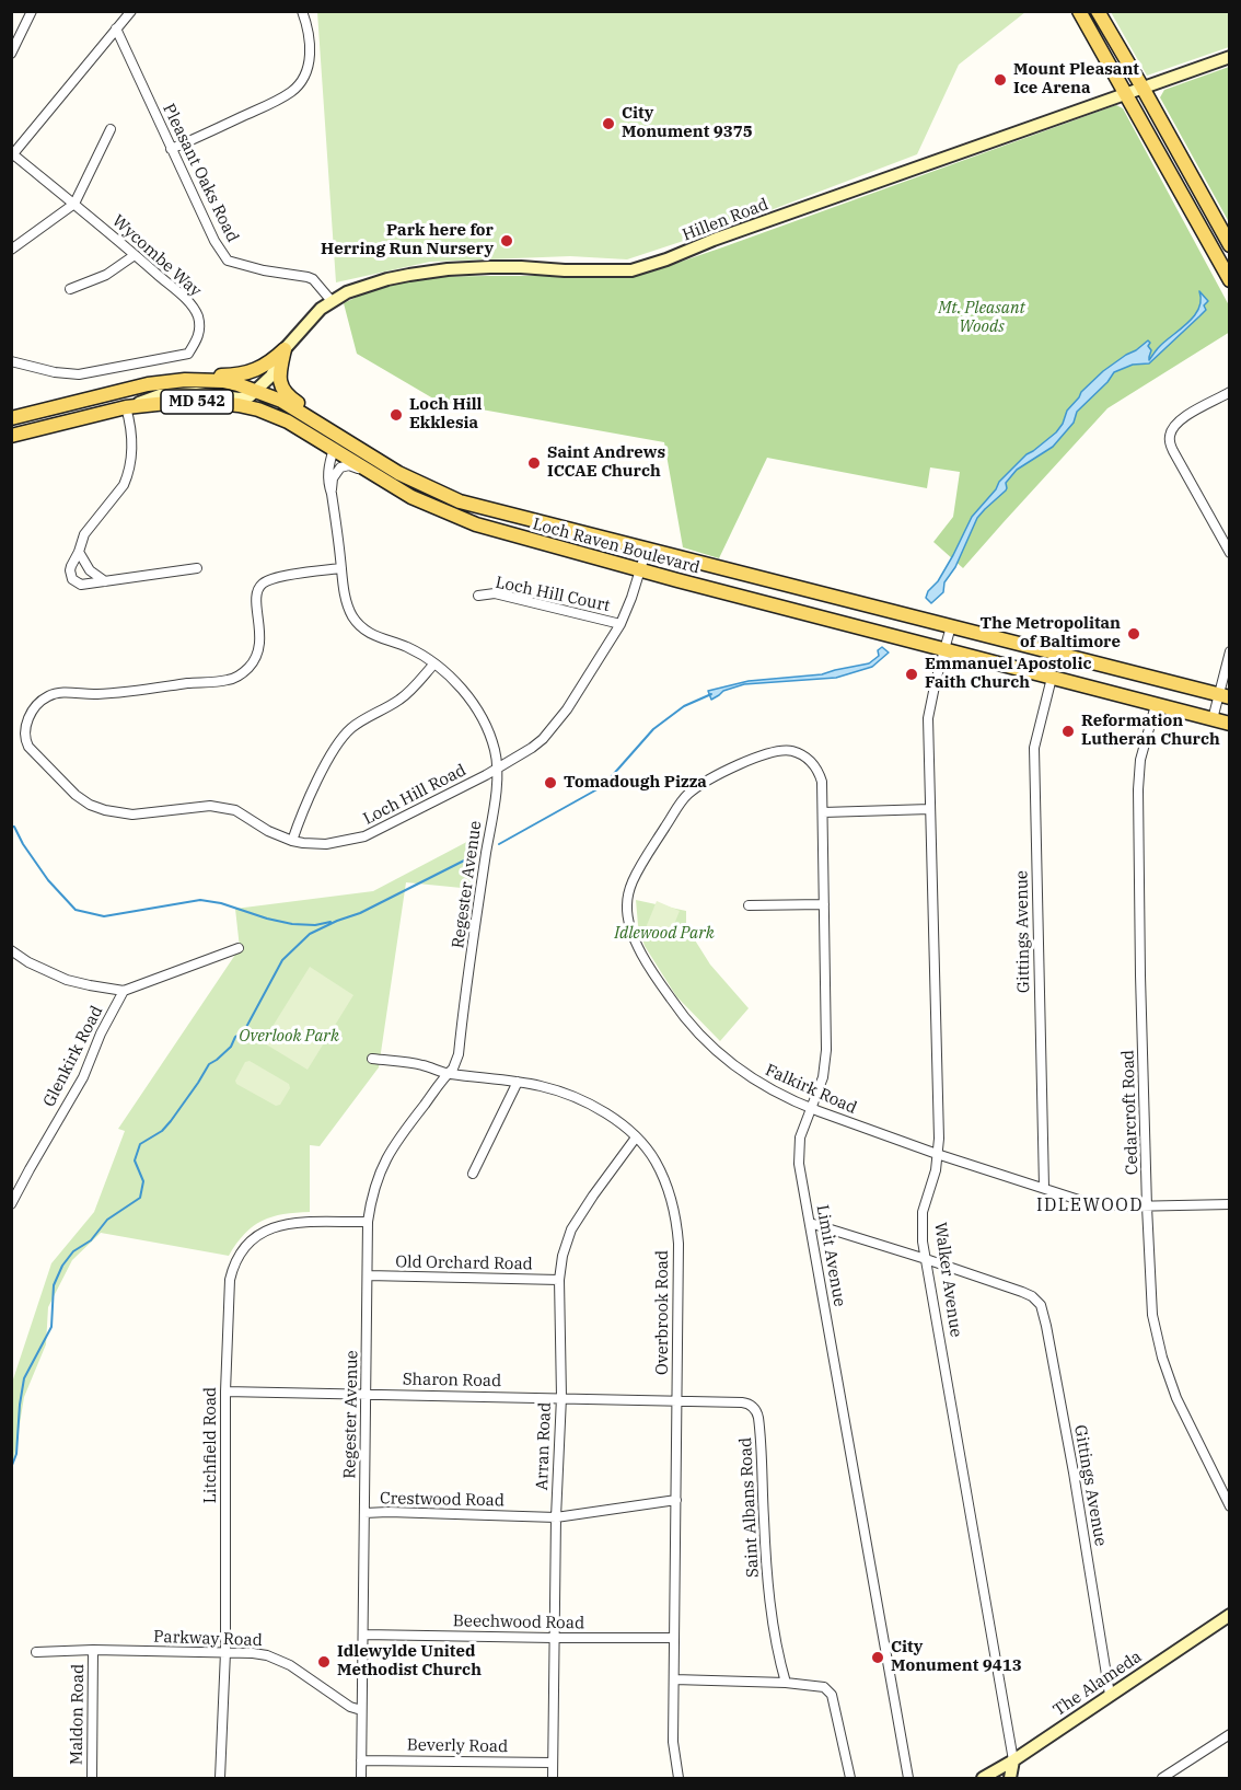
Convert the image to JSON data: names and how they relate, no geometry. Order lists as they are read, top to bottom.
{
  "streets": {
    "main road": ["MD 542", "Loch Raven Boulevard"],
    "street": [
      "Pleasant Oaks Road",
      "Hillen Road",
      "Wycombe Way",
      "Loch Hill Court",
      "Loch Hill Road",
      "Regester Avenue",
      "Gittings Avenue",
      "Glenkirk Road",
      "Falkirk Road",
      "Cedarcroft Road",
      "Limit Avenue",
      "Old Orchard Road",
      "Walker Avenue",
      "Overbrook Road",
      "Sharon Road",
      "Litchfield Road",
      "Arran Road",
      "Crestwood Road",
      "Saint Albans Road",
      "Beechwood Road",
      "Parkway Road",
      "The Alameda",
      "Maldon Road",
      "Beverly Road"
    ]
  },
  "crossings": [
    ["Pleasant Oaks Road", "Hillen Road"],
    ["Hillen Road", "Loch Raven Boulevard"],
    ["Loch Raven Boulevard", "Loch Hill Road"],
    ["Loch Raven Boulevard", "Regester Avenue"],
    ["Loch Raven Boulevard", "Gittings Avenue"],
    ["Loch Raven Boulevard", "Cedarcroft Road"],
    ["Loch Raven Boulevard", "Walker Avenue"],
    ["Loch Hill Court", "Loch Hill Road"],
    ["Loch Hill Road", "Regester Avenue"],
    ["Regester Avenue", "Old Orchard Road"],
    ["Regester Avenue", "Overbrook Road"],
    ["Regester Avenue", "Sharon Road"],
    ["Regester Avenue", "Litchfield Road"],
    ["Regester Avenue", "Crestwood Road"],
    ["Regester Avenue", "Beechwood Road"],
    ["Regester Avenue", "Parkway Road"],
    ["Regester Avenue", "Beverly Road"],
    ["Gittings Avenue", "Falkirk Road"],
    ["Gittings Avenue", "Walker Avenue"],
    ["Gittings Avenue", "The Alameda"],
    ["Falkirk Road", "Cedarcroft Road"],
    ["Falkirk Road", "Limit Avenue"],
    ["Falkirk Road", "Walker Avenue"],
    ["Old Orchard Road", "Arran Road"],
    ["Walker Avenue", "The Alameda"],
    ["Overbrook Road", "Sharon Road"],
    ["Overbrook Road", "Arran Road"],
    ["Overbrook Road", "Crestwood Road"],
    ["Overbrook Road", "Saint Albans Road"],
    ["Overbrook Road", "Beechwood Road"],
    ["Sharon Road", "Litchfield Road"],
    ["Sharon Road", "Arran Road"],
    ["Sharon Road", "Saint Albans Road"],
    ["Litchfield Road", "Parkway Road"],
    ["Arran Road", "Crestwood Road"],
    ["Arran Road", "Beechwood Road"],
    ["Arran Road", "Beverly Road"],
    ["Parkway Road", "Maldon Road"]
  ],
  "districts": ["IDLEWOOD"],
  "parks": ["Mt. Pleasant Woods", "Idlewood Park", "Overlook Park"],
  "places": [
    "Mount Pleasant Ice Arena",
    "City Monument 9375",
    "Park here for Herring Run Nursery",
    "Loch Hill Ekklesia",
    "Saint Andrews ICCAE Church",
    "The Metropolitan of Baltimore",
    "Emmanuel Apostolic Faith Church",
    "Reformation Lutheran Church",
    "Tomadough Pizza",
    "City Monument 9413",
    "Idlewylde United Methodist Church"
  ]
}
